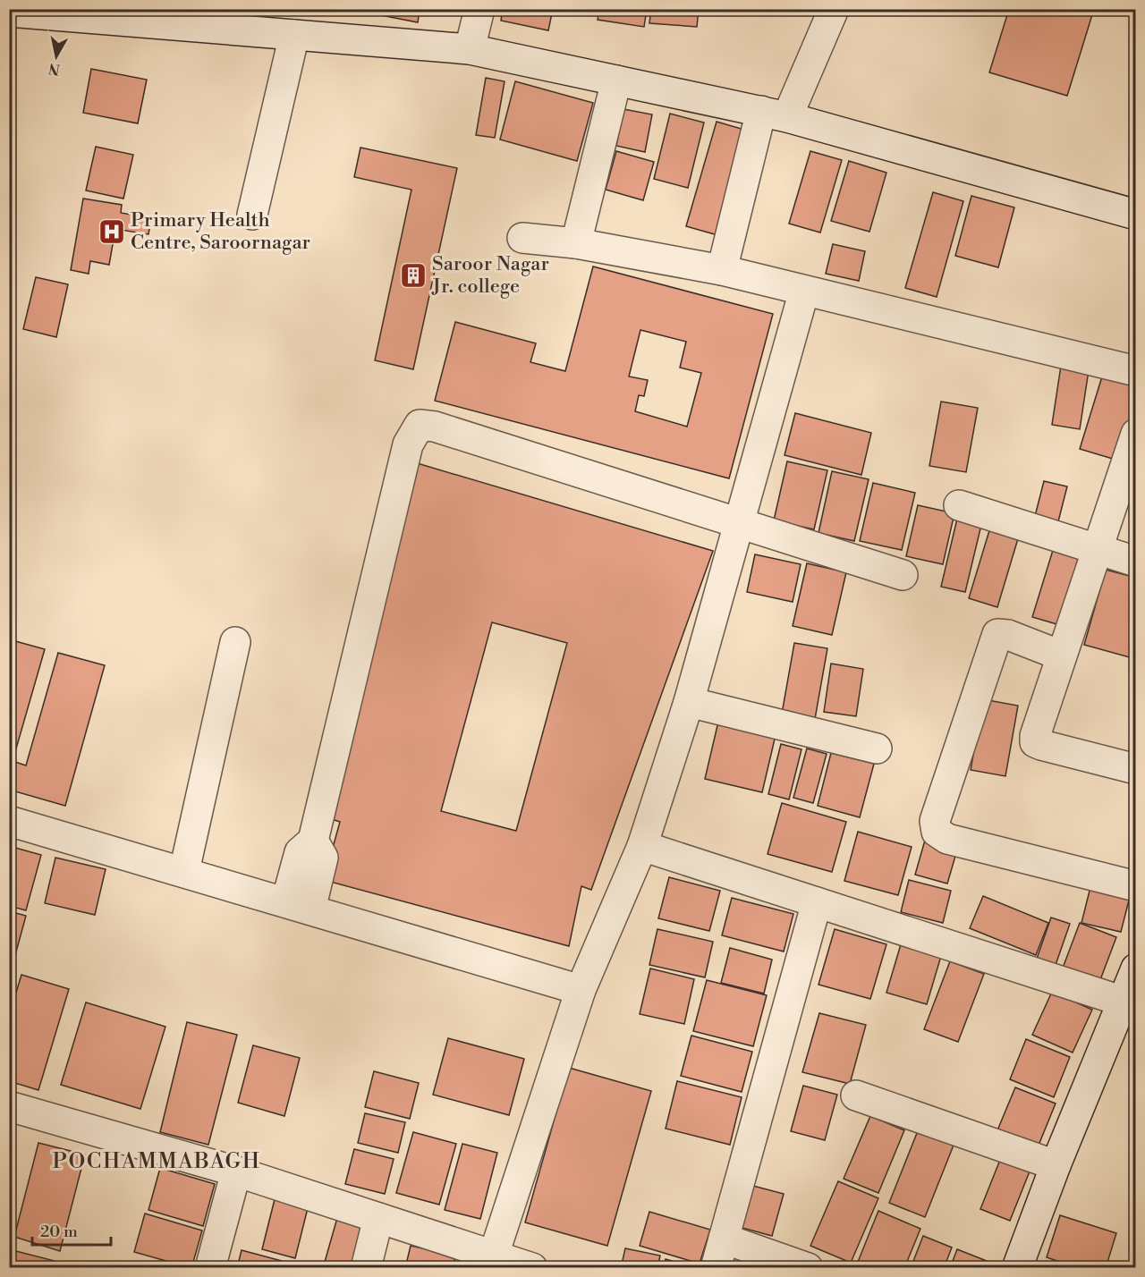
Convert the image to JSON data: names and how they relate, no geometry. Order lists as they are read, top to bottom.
{
  "districts": ["POCHAMMABAGH"],
  "places": {
    "hospital": ["Primary Health Centre, Saroornagar"],
    "building": ["Saroor Nagar Jr. college"]
  },
  "scale_bar": "20 m",
  "north": "bottom"
}
